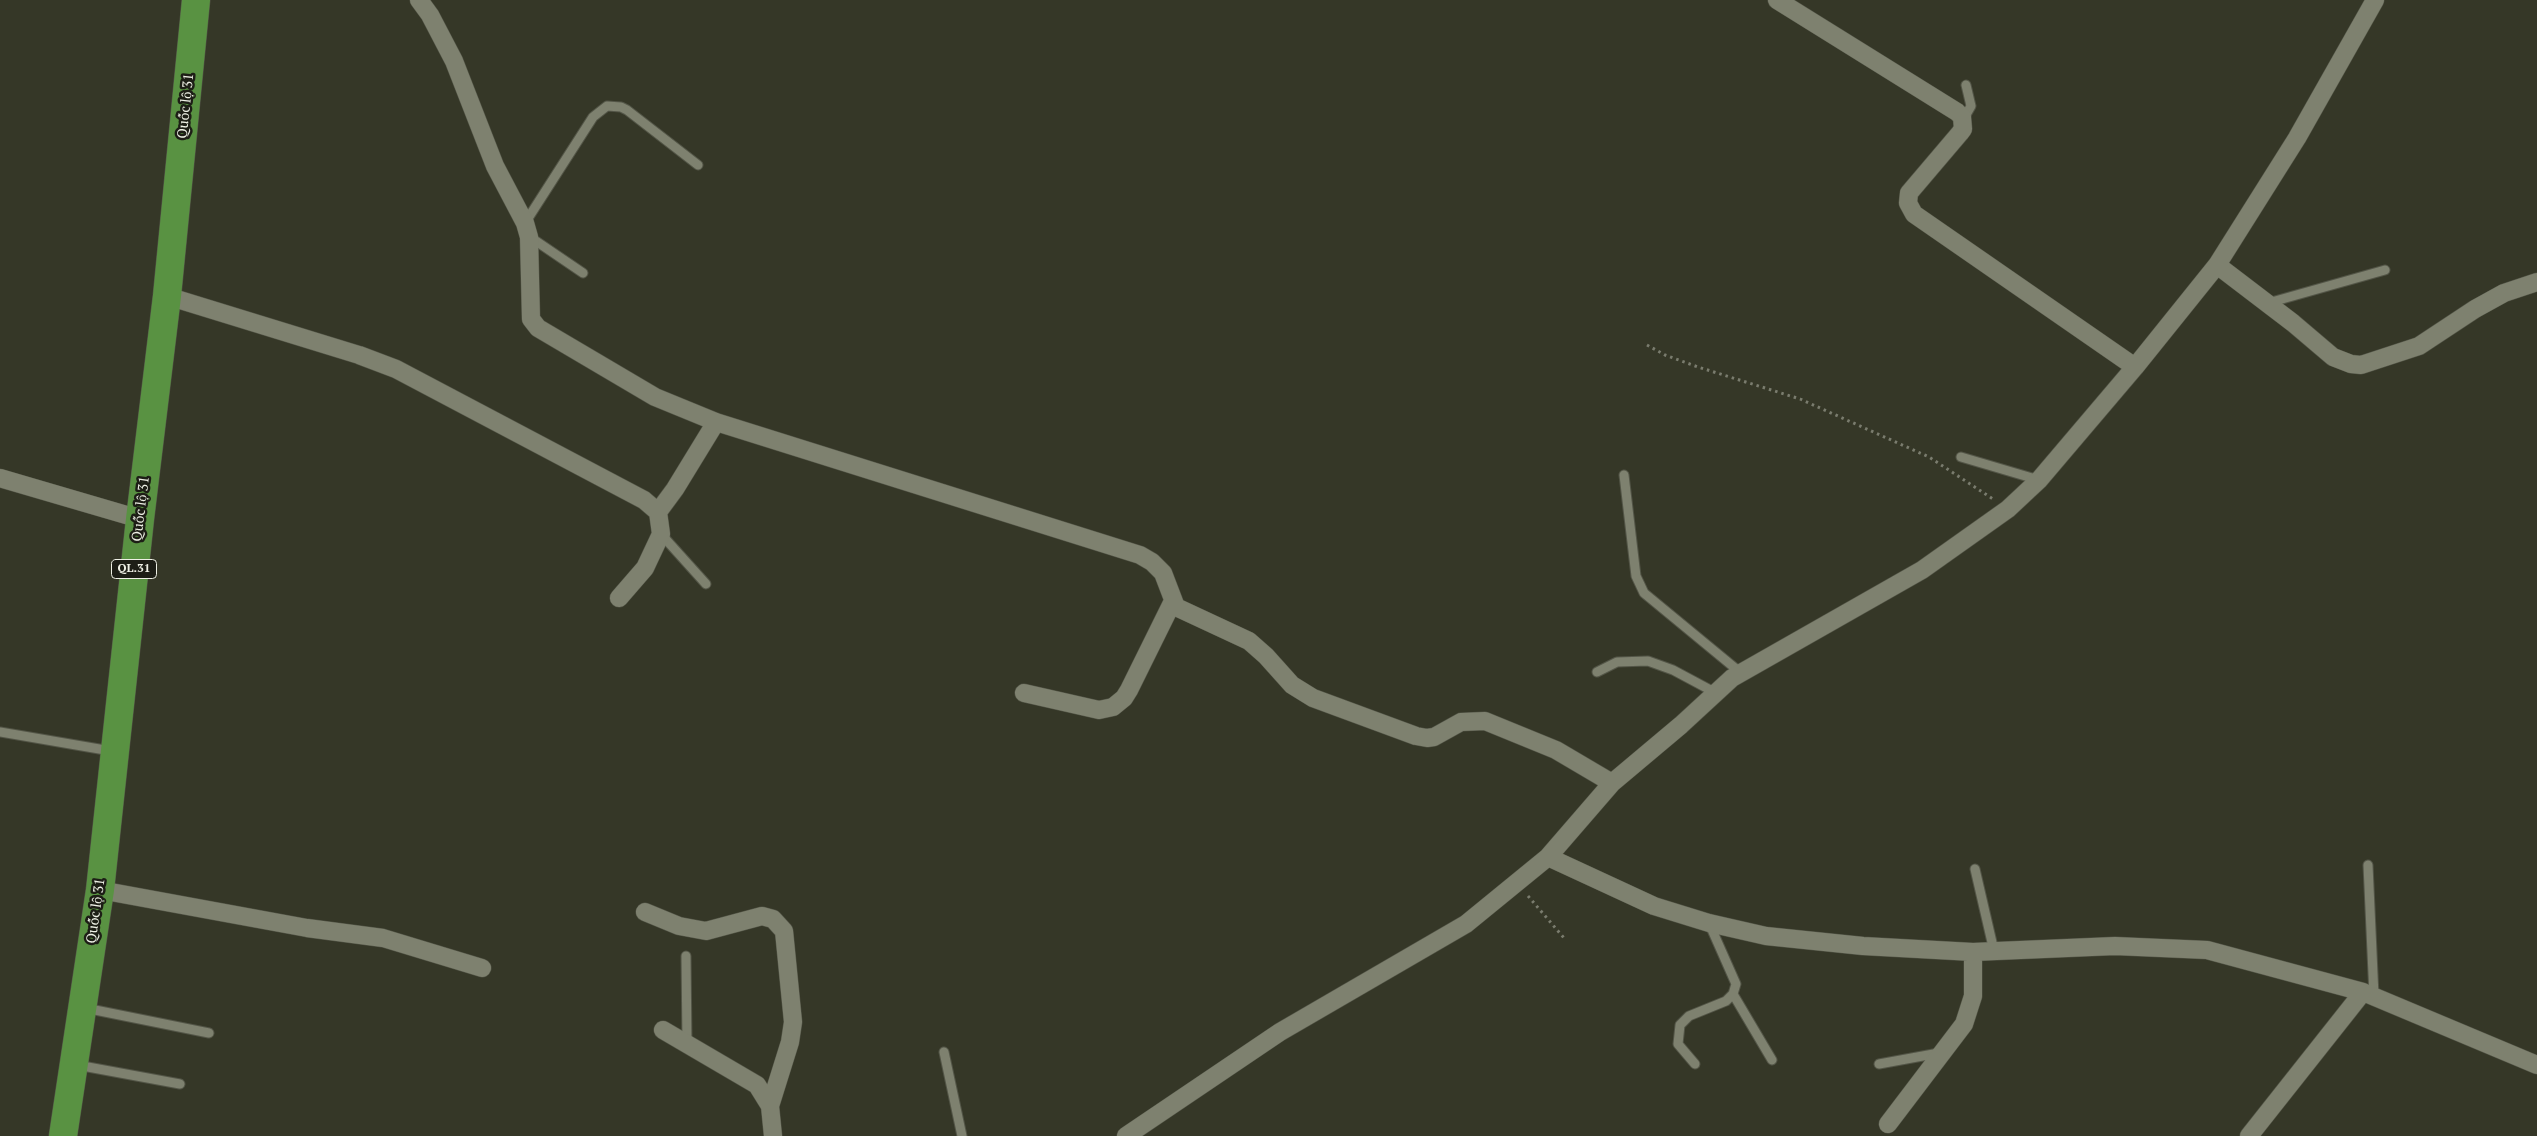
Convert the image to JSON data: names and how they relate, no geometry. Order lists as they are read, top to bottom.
{
  "streets": {
    "highway": ["Quốc lộ 31", "QL.31"]
  }
}
